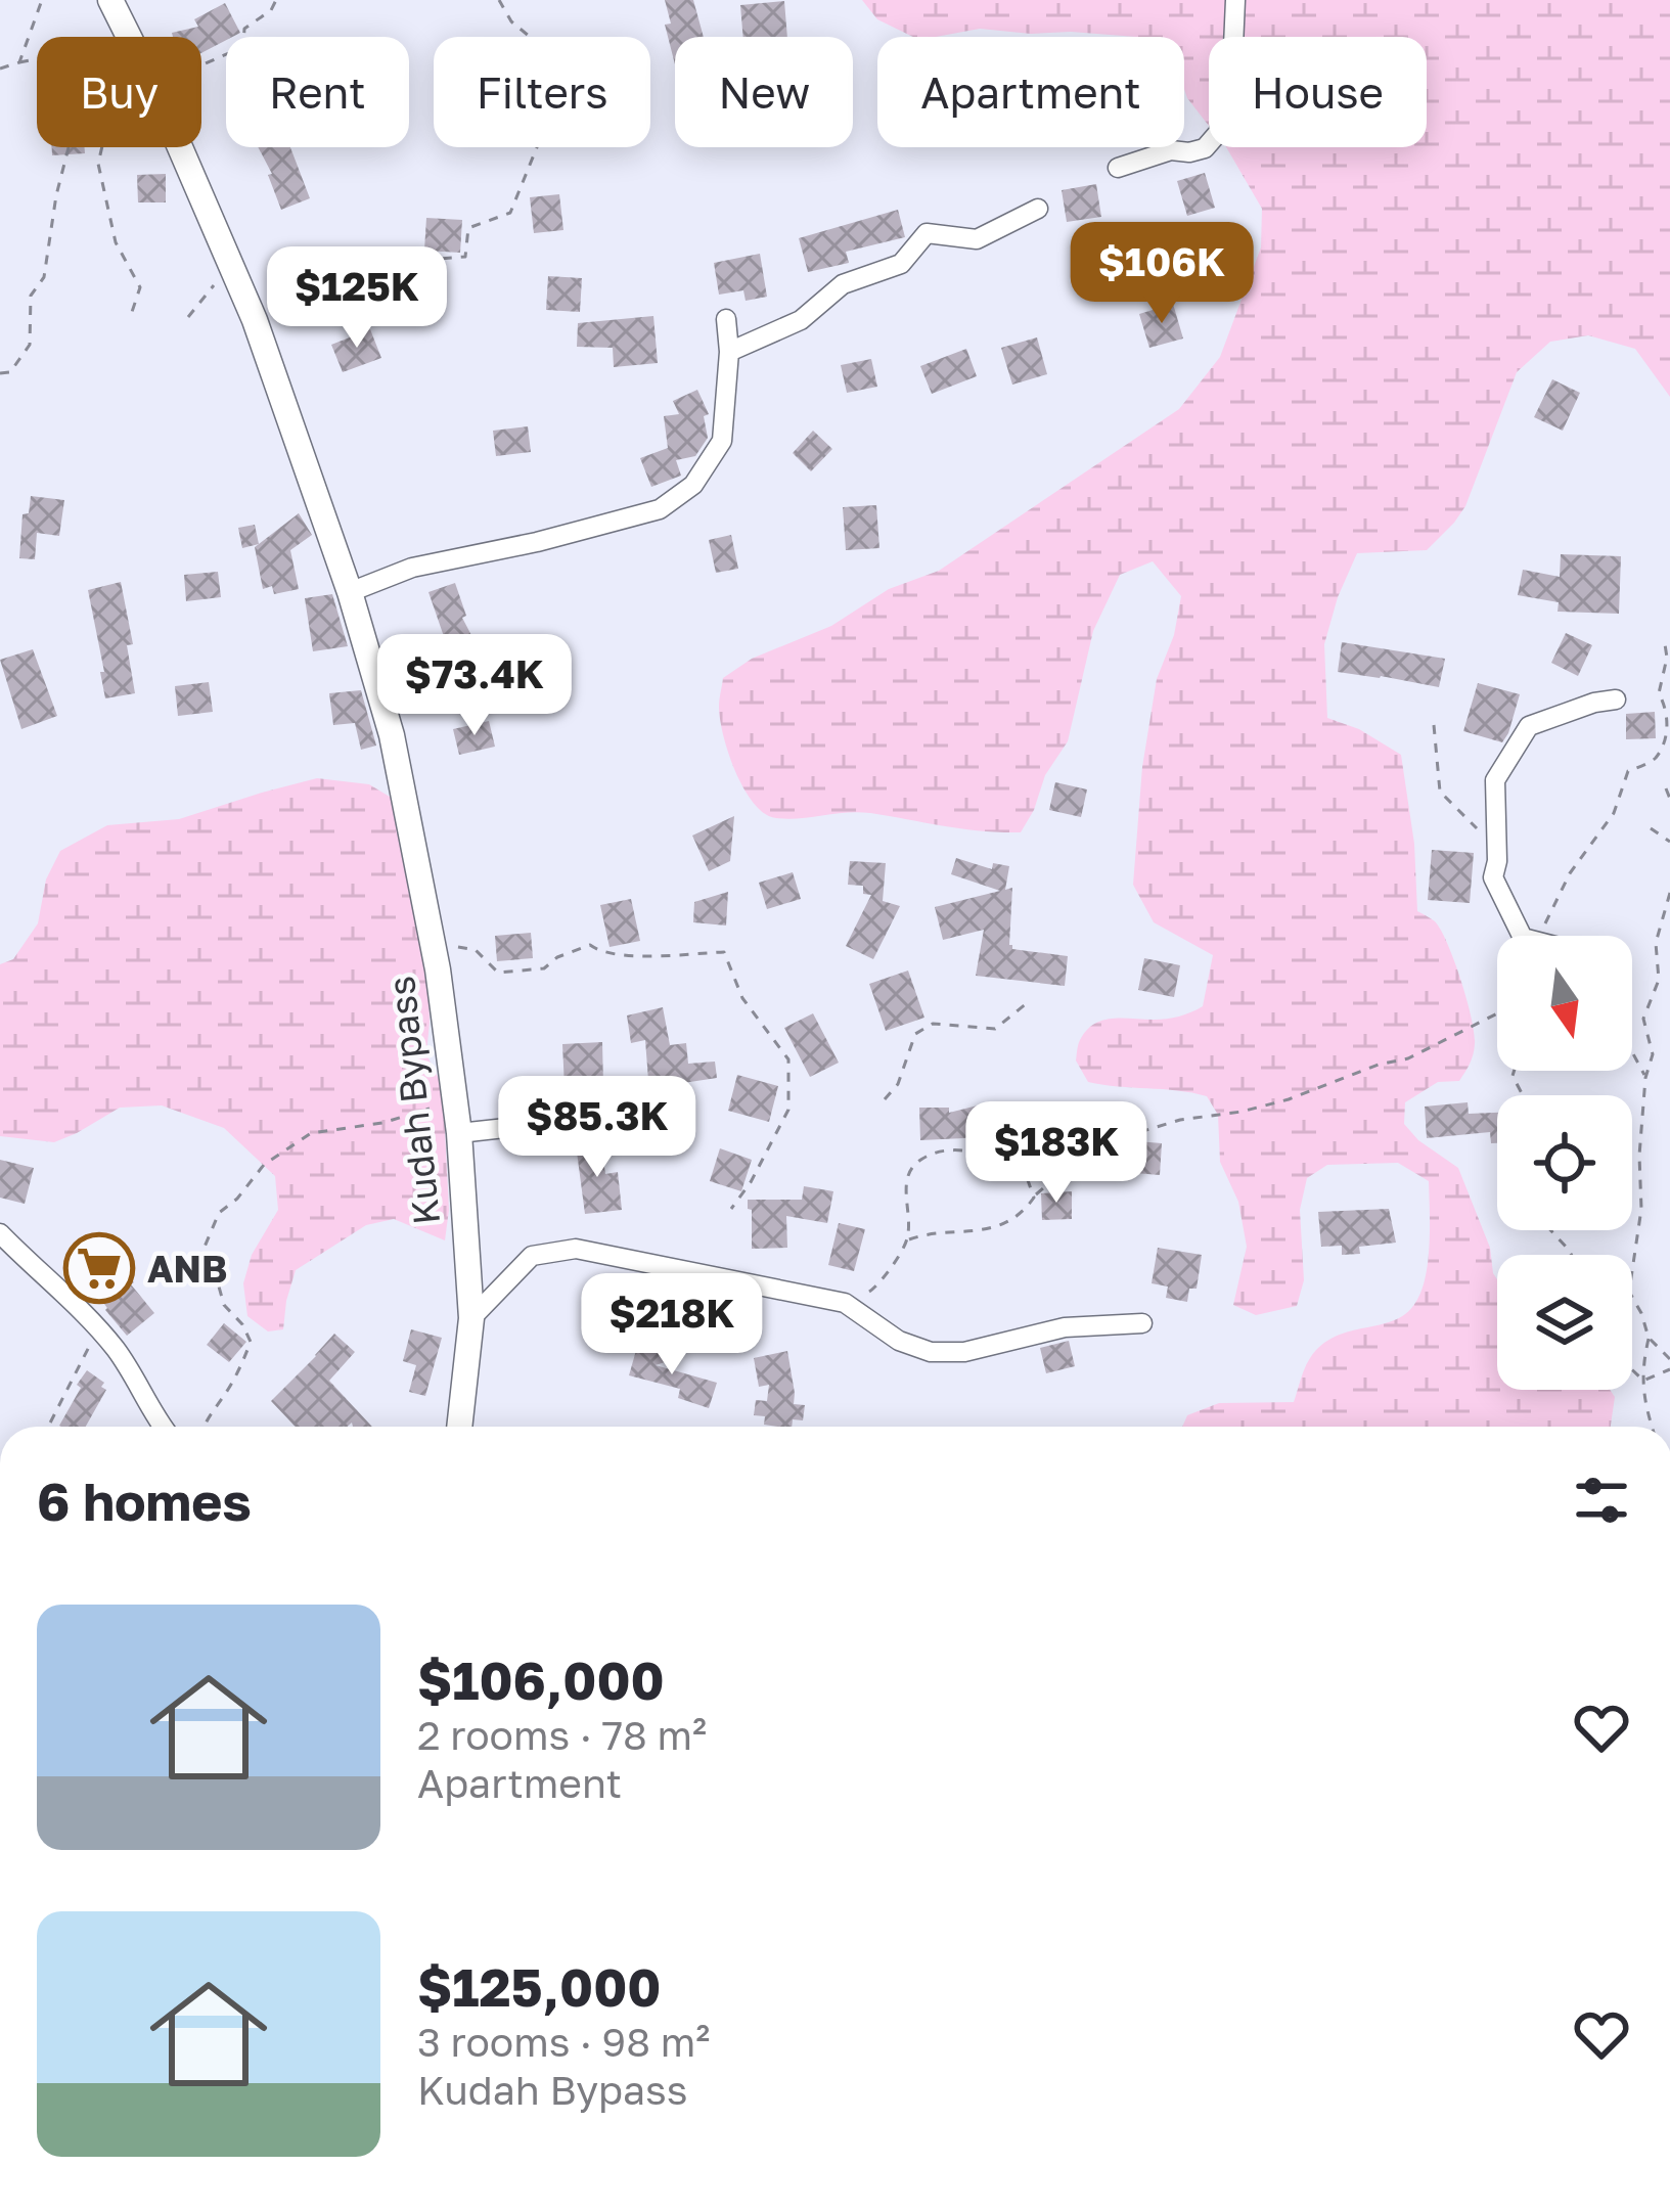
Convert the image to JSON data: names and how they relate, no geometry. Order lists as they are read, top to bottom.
{
  "streets": {
    "street": ["Kudah Bypass"]
  },
  "places": {
    "supermarket": ["ANB"]
  },
  "north": "bottom",
  "page": {
    "chip": [
      "Buy",
      "Rent",
      "Filters",
      "New",
      "Apartment",
      "House"
    ],
    "price": [
      "$106K",
      "$125K",
      "$73.4K",
      "$85.3K",
      "$183K",
      "$218K"
    ],
    "heading": "6 homes",
    "list": [
      {
        "name": "$106,000",
        "note": "2 rooms · 78 m² · Apartment"
      },
      {
        "name": "$125,000",
        "note": "3 rooms · 98 m² · Kudah Bypass"
      }
    ]
  }
}
